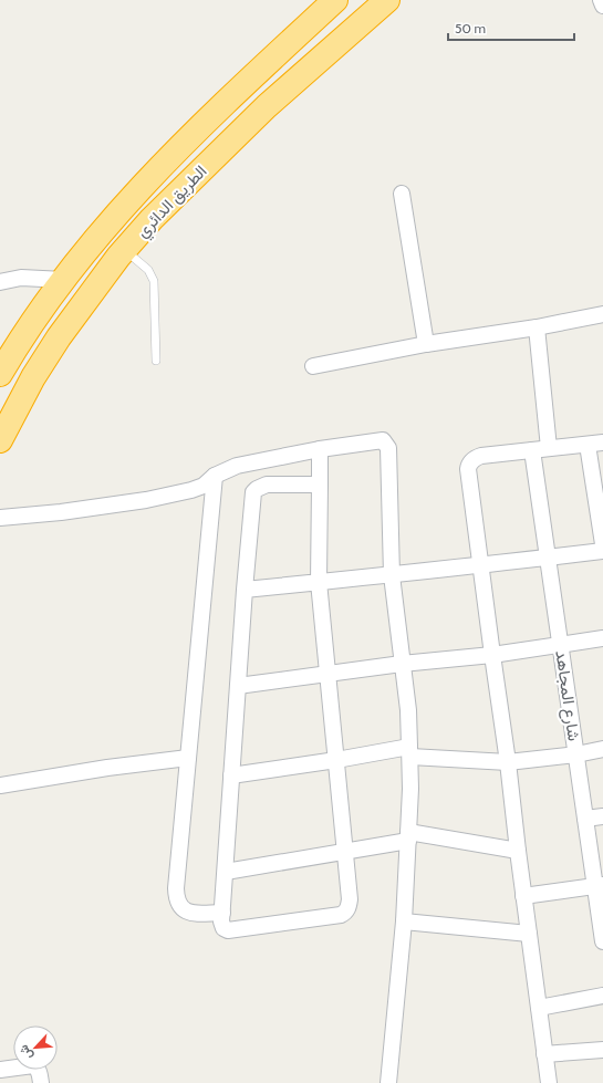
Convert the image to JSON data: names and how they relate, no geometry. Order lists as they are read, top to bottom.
{
  "streets": {
    "highway": ["الطريق الدائري"],
    "street": ["شارع المجاهد"]
  },
  "scale_bar": "50 m",
  "north": "bottom left"
}
